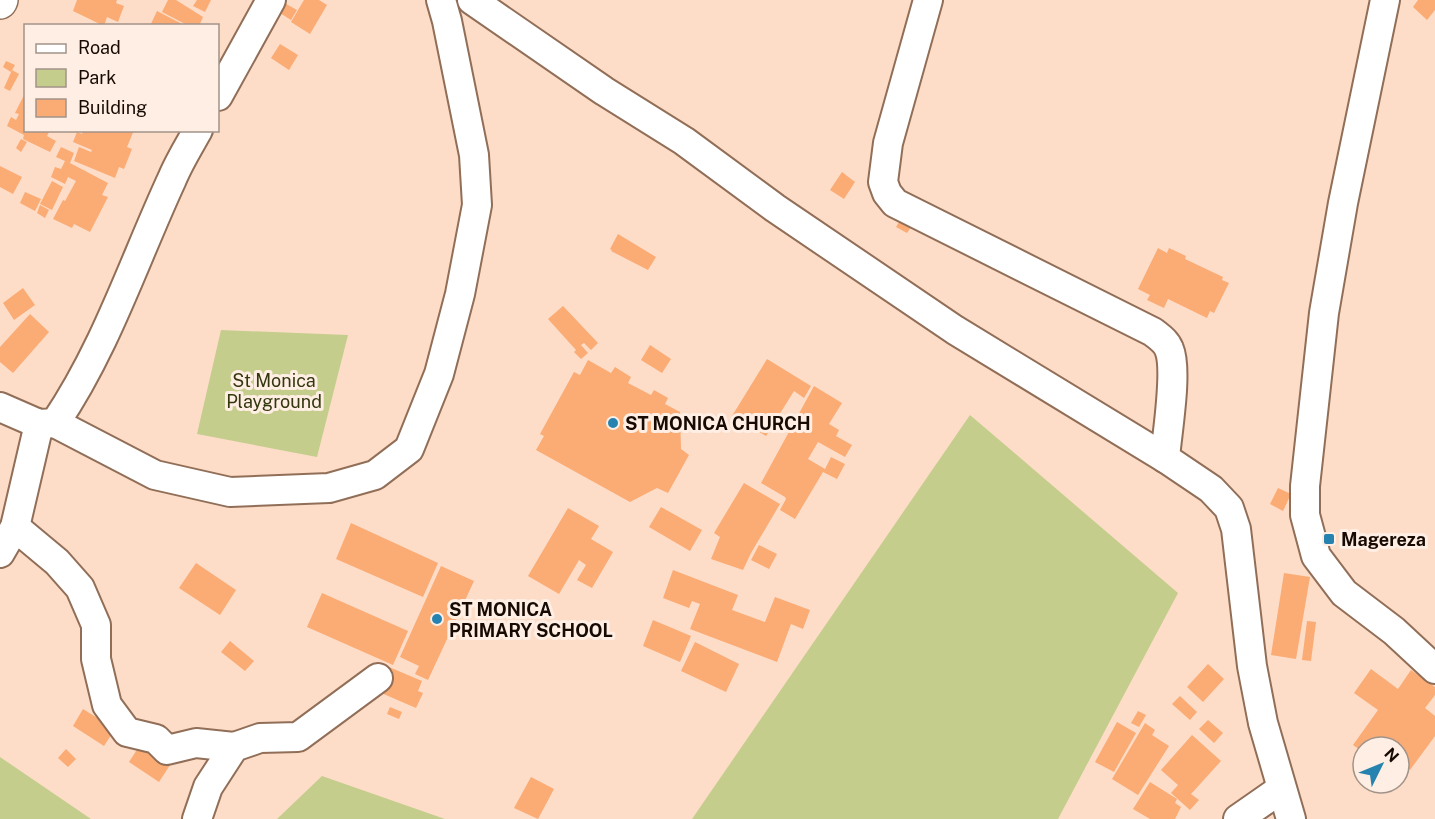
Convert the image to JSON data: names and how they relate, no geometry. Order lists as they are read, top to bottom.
{
  "parks": ["St Monica Playground"],
  "places": {
    "other": ["ST MONICA CHURCH", "ST MONICA PRIMARY SCHOOL"],
    "transit": ["Magereza"]
  },
  "legend": ["Road", "Park", "Building"],
  "north": "top right"
}
